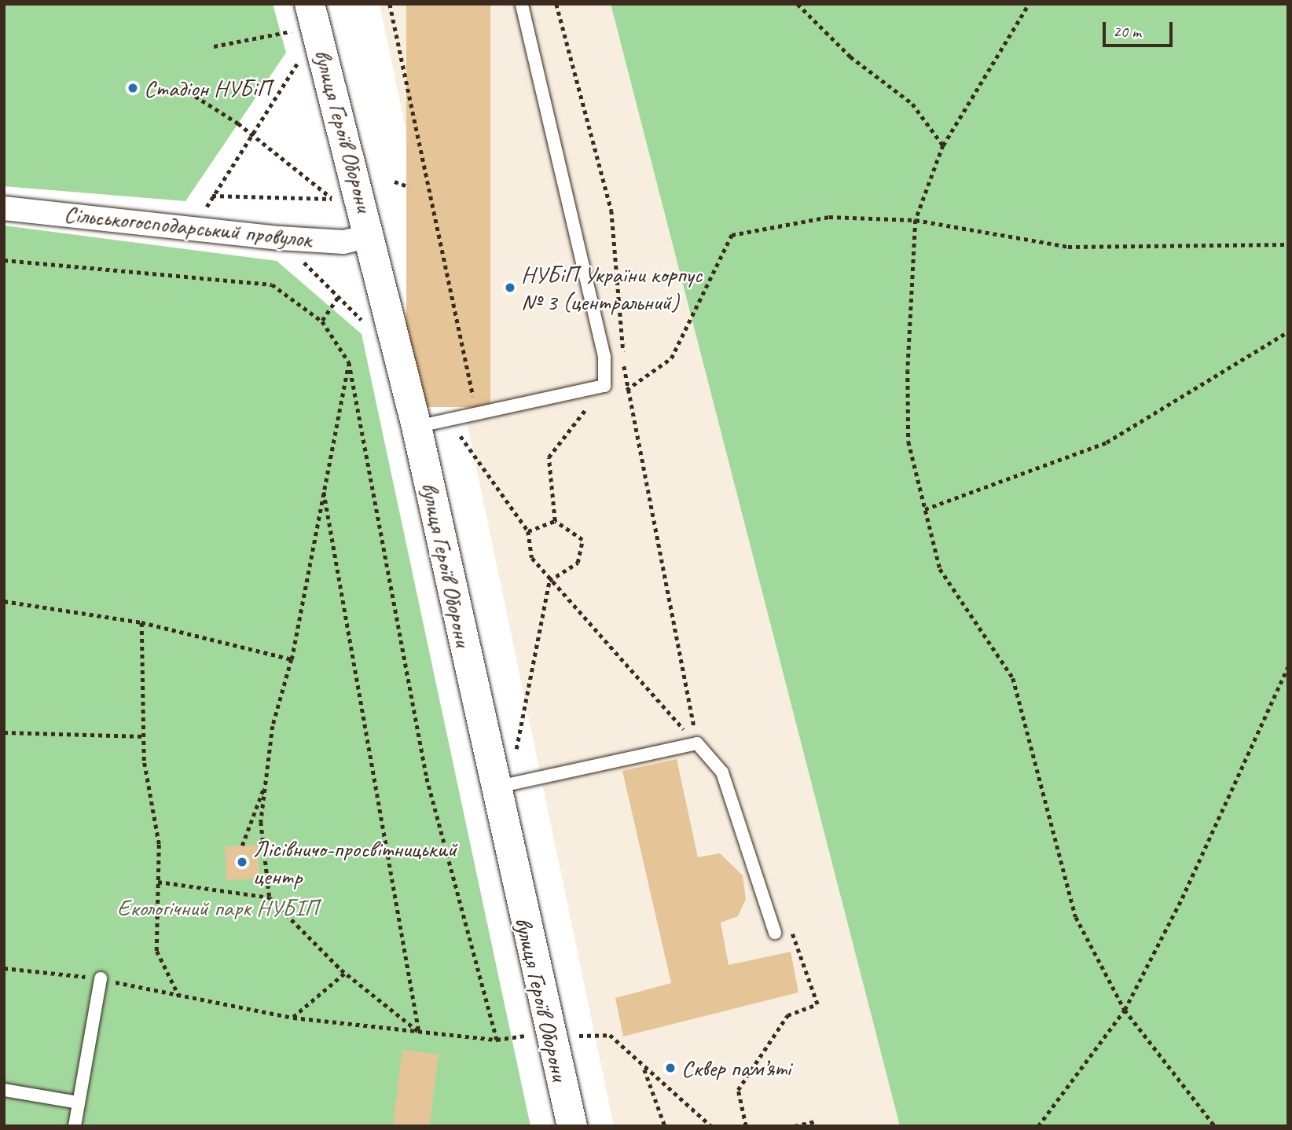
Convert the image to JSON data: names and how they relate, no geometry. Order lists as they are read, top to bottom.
{
  "streets": {
    "street": ["вулиця Героїв Оборони", "Сільськогосподарський провулок"]
  },
  "crossings": [
    ["вулиця Героїв Оборони", "Сільськогосподарський провулок"]
  ],
  "parks": ["Екологічний парк НУБІП"],
  "places": [
    "Стадіон НУБіП",
    "НУБіП України корпус № 3 (центральний)",
    "Лісівничо-просвітницький центр",
    "Сквер пам’яті"
  ],
  "scale_bar": "20 m"
}
